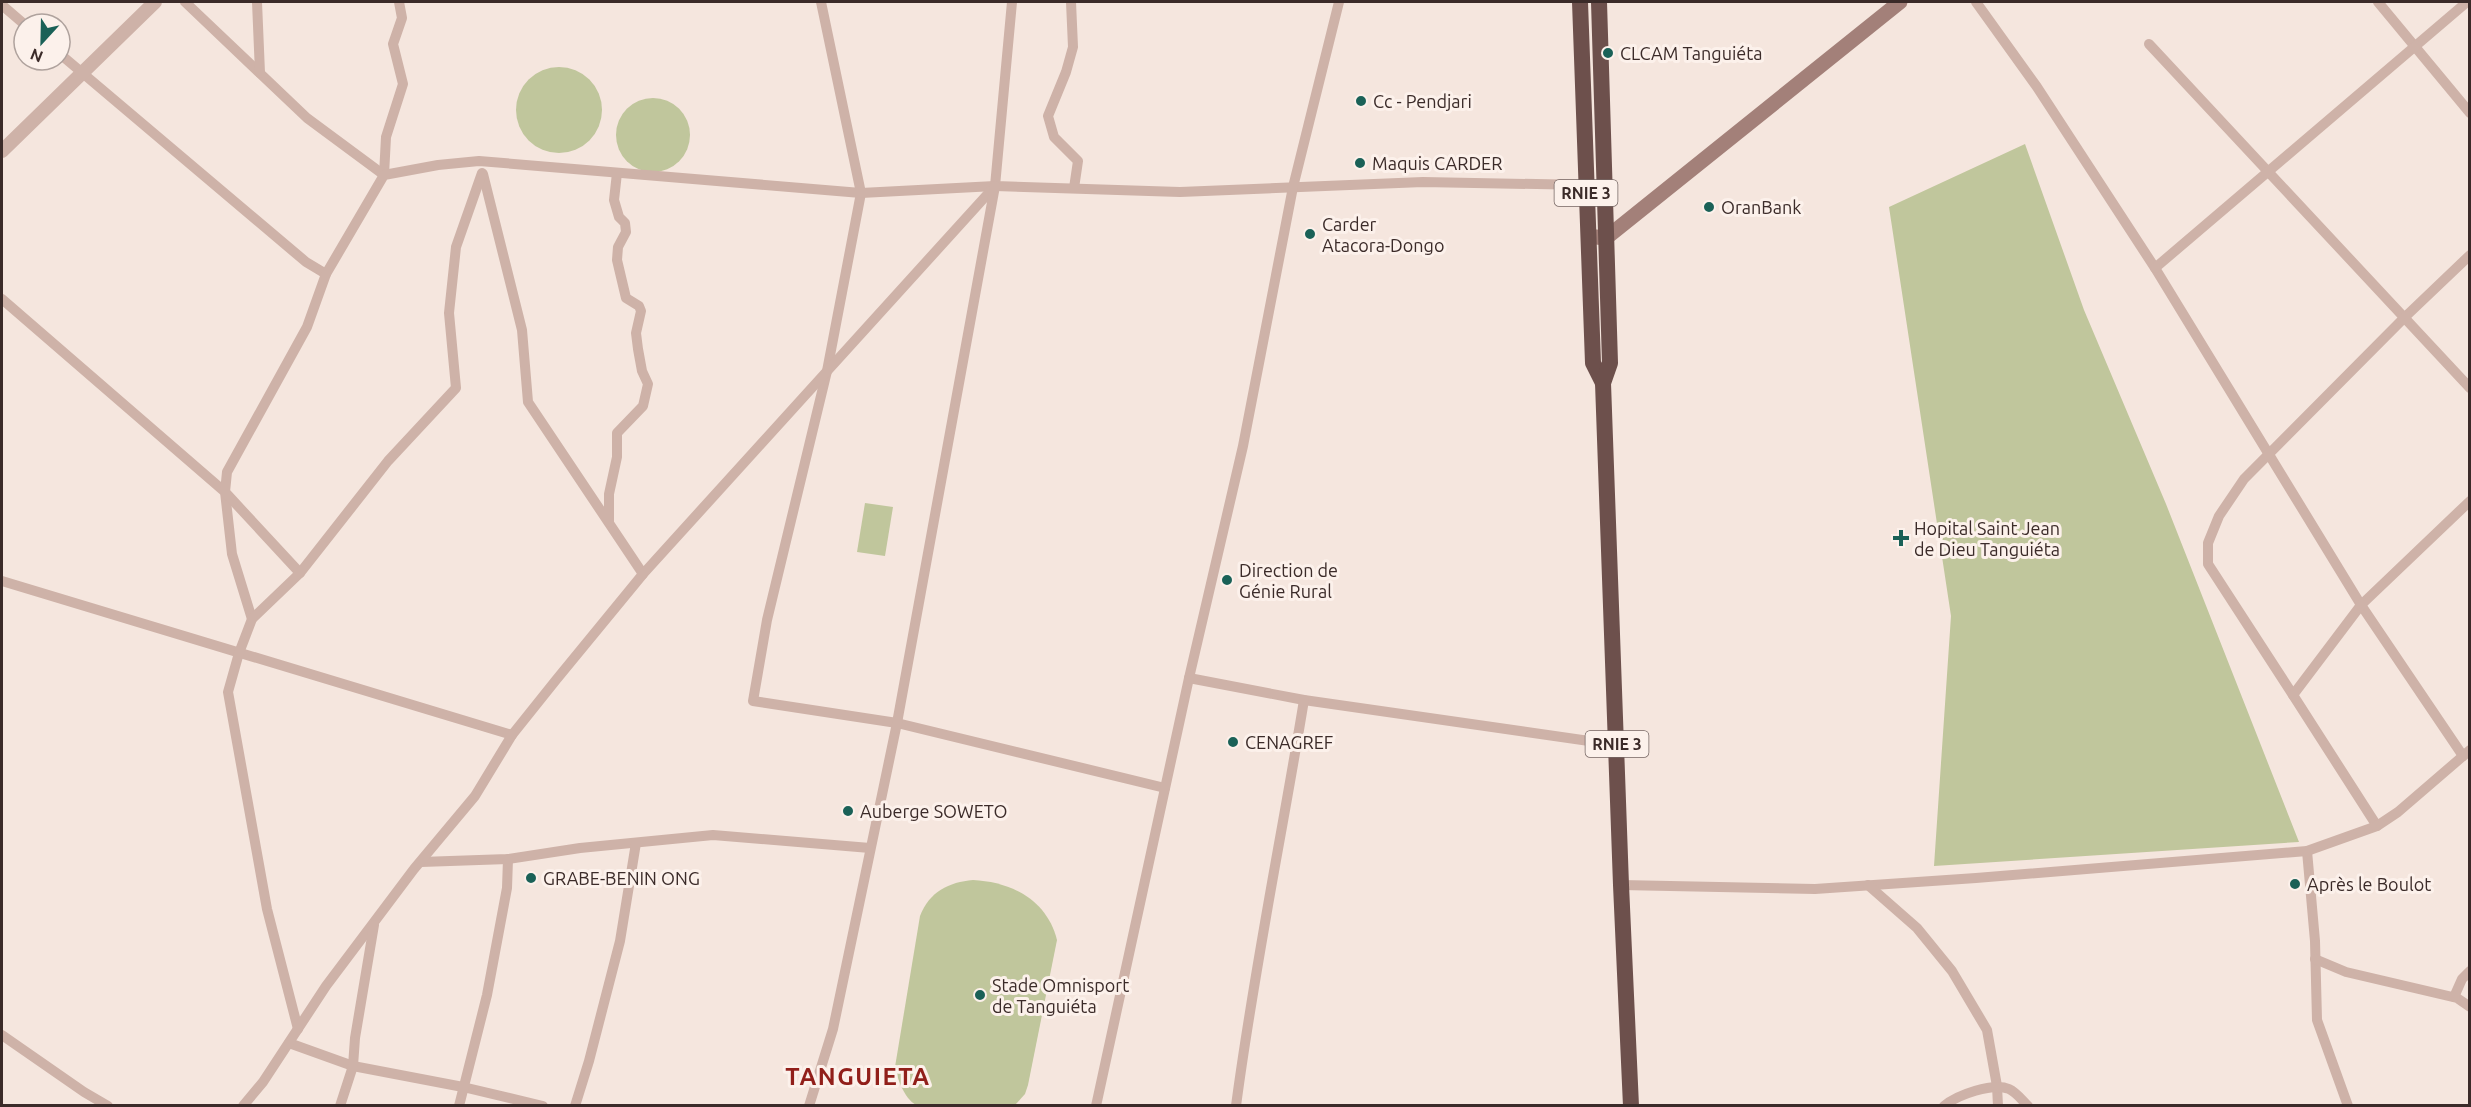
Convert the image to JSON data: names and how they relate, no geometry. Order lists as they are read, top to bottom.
{
  "streets": {
    "highway": ["RNIE 3"]
  },
  "districts": ["TANGUIETA"],
  "places": {
    "other": [
      "CLCAM Tanguiéta",
      "Cc - Pendjari",
      "Maquis CARDER",
      "OranBank",
      "Carder Atacora-Dongo",
      "Direction de Génie Rural",
      "CENAGREF",
      "Auberge SOWETO",
      "GRABE-BENIN ONG",
      "Après le Boulot",
      "Stade Omnisport de Tanguiéta"
    ],
    "health": ["Hopital Saint Jean de Dieu Tanguiéta"]
  },
  "north": "bottom"
}
